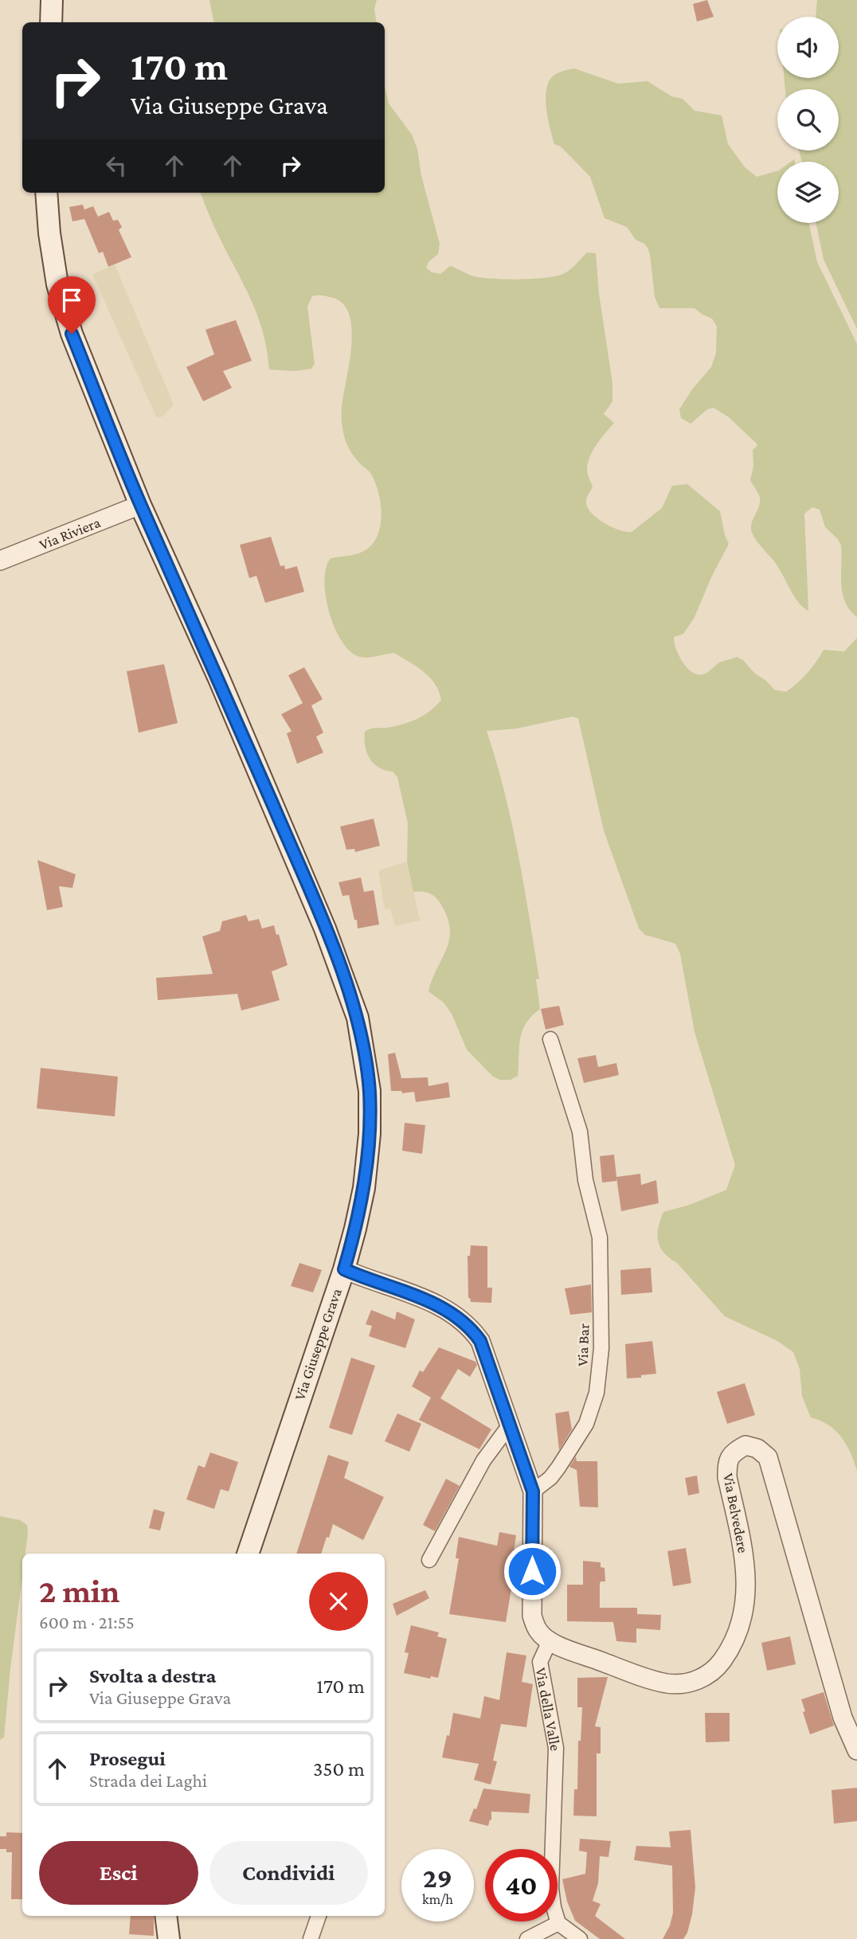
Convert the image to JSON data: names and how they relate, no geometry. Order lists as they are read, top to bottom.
{
  "streets": {
    "main road": ["Via Giuseppe Grava"],
    "street": [
      "Via Riviera",
      "Via Bar",
      "Via Belvedere",
      "Via della Valle"
    ]
  },
  "crossings": [
    ["Via Riviera", "Via Giuseppe Grava"],
    ["Via Belvedere", "Via della Valle"]
  ],
  "page": {
    "turn": ["170 m", "Via Giuseppe Grava"],
    "heading": ["2 min", "600 m · 21:55"],
    "list": [
      {
        "name": "Svolta a destra",
        "note": "Via Giuseppe Grava",
        "value": "170 m"
      },
      {
        "name": "Prosegui",
        "note": "Strada dei Laghi",
        "value": "350 m"
      }
    ],
    "buttons": ["Esci", "Condividi"],
    "speed": "29 km/h",
    "limit": "40"
  }
}
